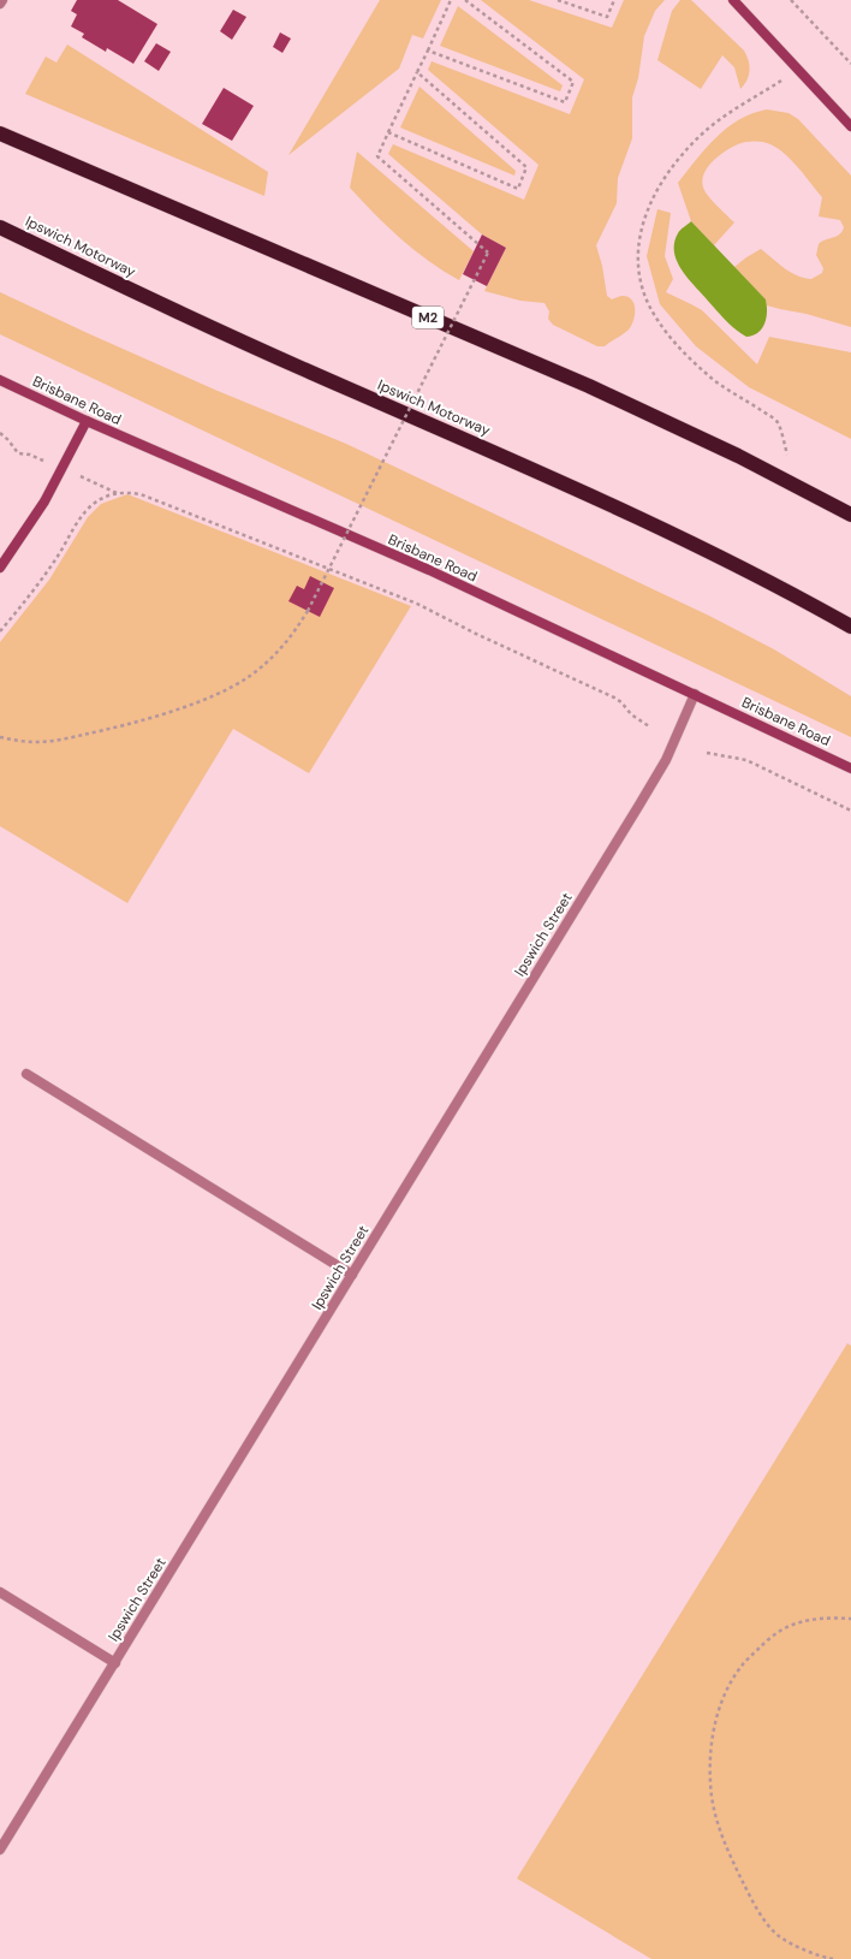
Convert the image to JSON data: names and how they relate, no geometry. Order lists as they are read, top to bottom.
{
  "streets": {
    "highway": ["Ipswich Motorway", "M2"],
    "street": ["Brisbane Road", "Ipswich Street"]
  },
  "crossings": [
    ["Brisbane Road", "Ipswich Street"]
  ]
}
